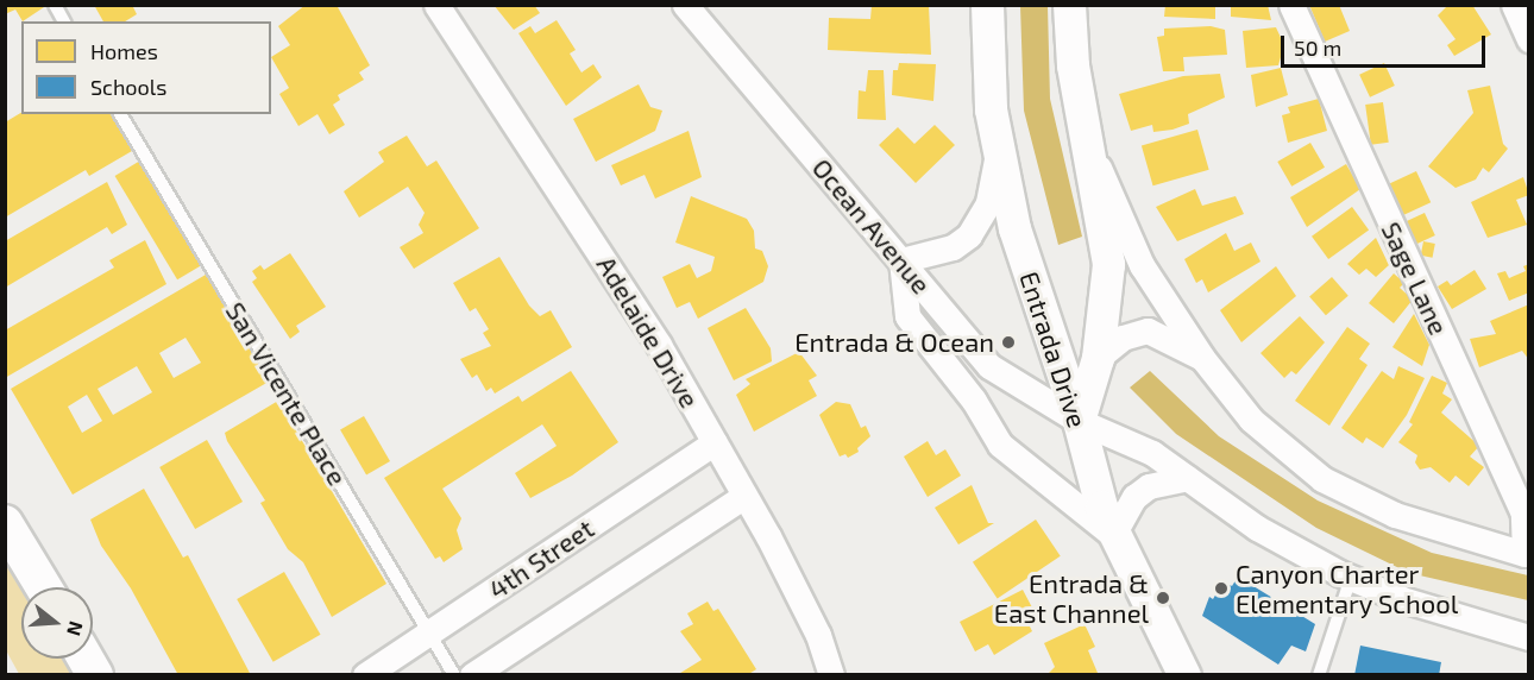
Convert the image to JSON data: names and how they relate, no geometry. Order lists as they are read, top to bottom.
{
  "streets": {
    "street": [
      "Ocean Avenue",
      "Sage Lane",
      "Adelaide Drive",
      "Entrada Drive",
      "4th Street"
    ],
    "lane": ["San Vicente Place"]
  },
  "crossings": [
    ["Ocean Avenue", "Entrada Drive"],
    ["Adelaide Drive", "4th Street"],
    ["San Vicente Place", "4th Street"]
  ],
  "places": ["Entrada & Ocean", "Canyon Charter Elementary School", "Entrada & East Channel"],
  "legend": ["Homes", "Schools"],
  "scale_bar": "50 m",
  "north": "right"
}
